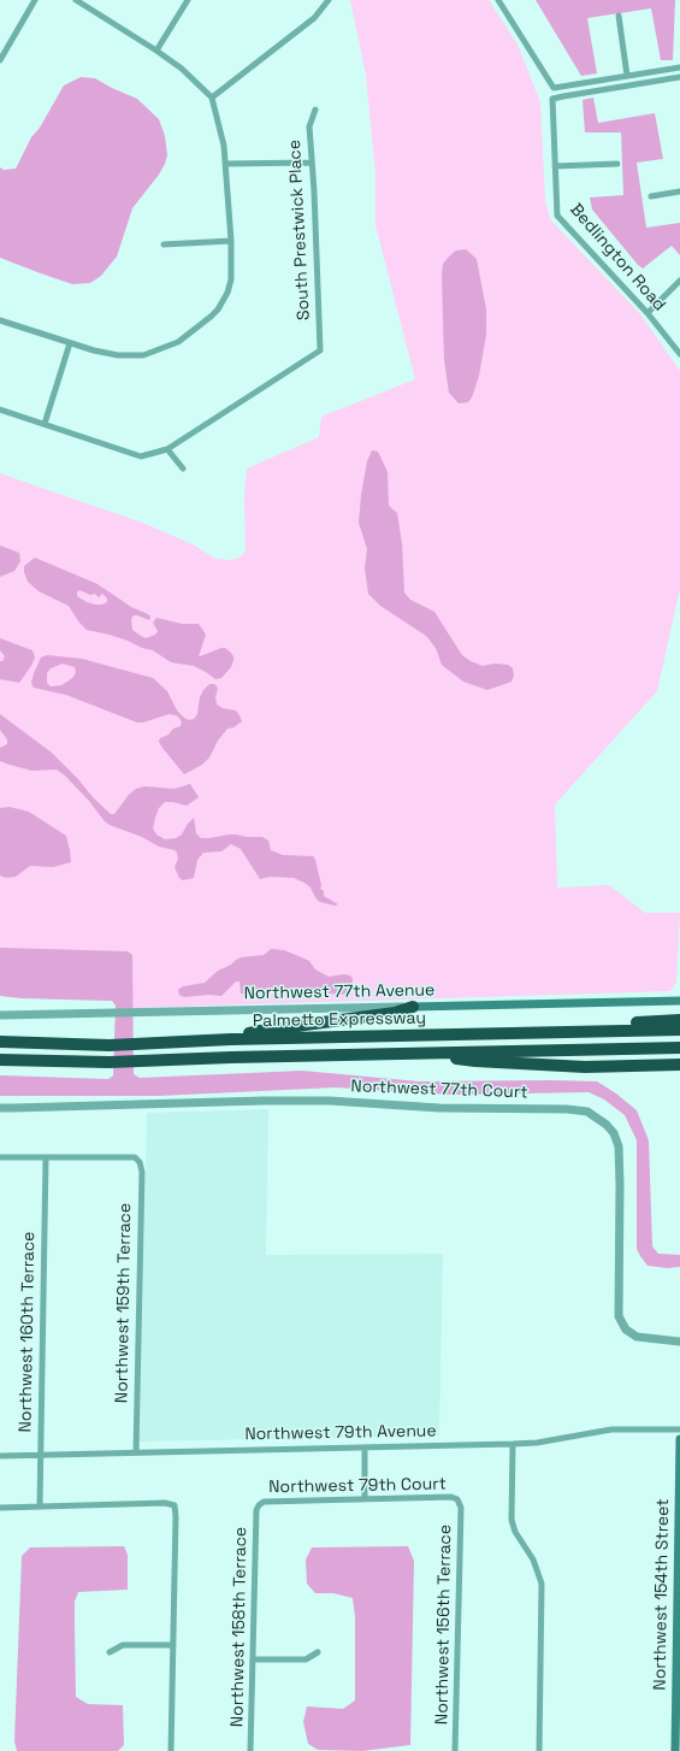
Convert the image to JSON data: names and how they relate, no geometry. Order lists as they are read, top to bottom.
{
  "streets": {
    "highway": ["Palmetto Expressway"],
    "main road": ["Northwest 77th Avenue", "Northwest 154th Street"],
    "street": [
      "South Prestwick Place",
      "Bedlington Road",
      "Northwest 77th Court",
      "Northwest 159th Terrace",
      "Northwest 160th Terrace",
      "Northwest 79th Avenue",
      "Northwest 79th Court",
      "Northwest 156th Terrace",
      "Northwest 158th Terrace"
    ]
  },
  "crossings": [
    ["Northwest 159th Terrace", "Northwest 160th Terrace"],
    ["Northwest 159th Terrace", "Northwest 79th Avenue"],
    ["Northwest 160th Terrace", "Northwest 79th Avenue"],
    ["Northwest 79th Court", "Northwest 156th Terrace"],
    ["Northwest 79th Court", "Northwest 158th Terrace"]
  ]
}
